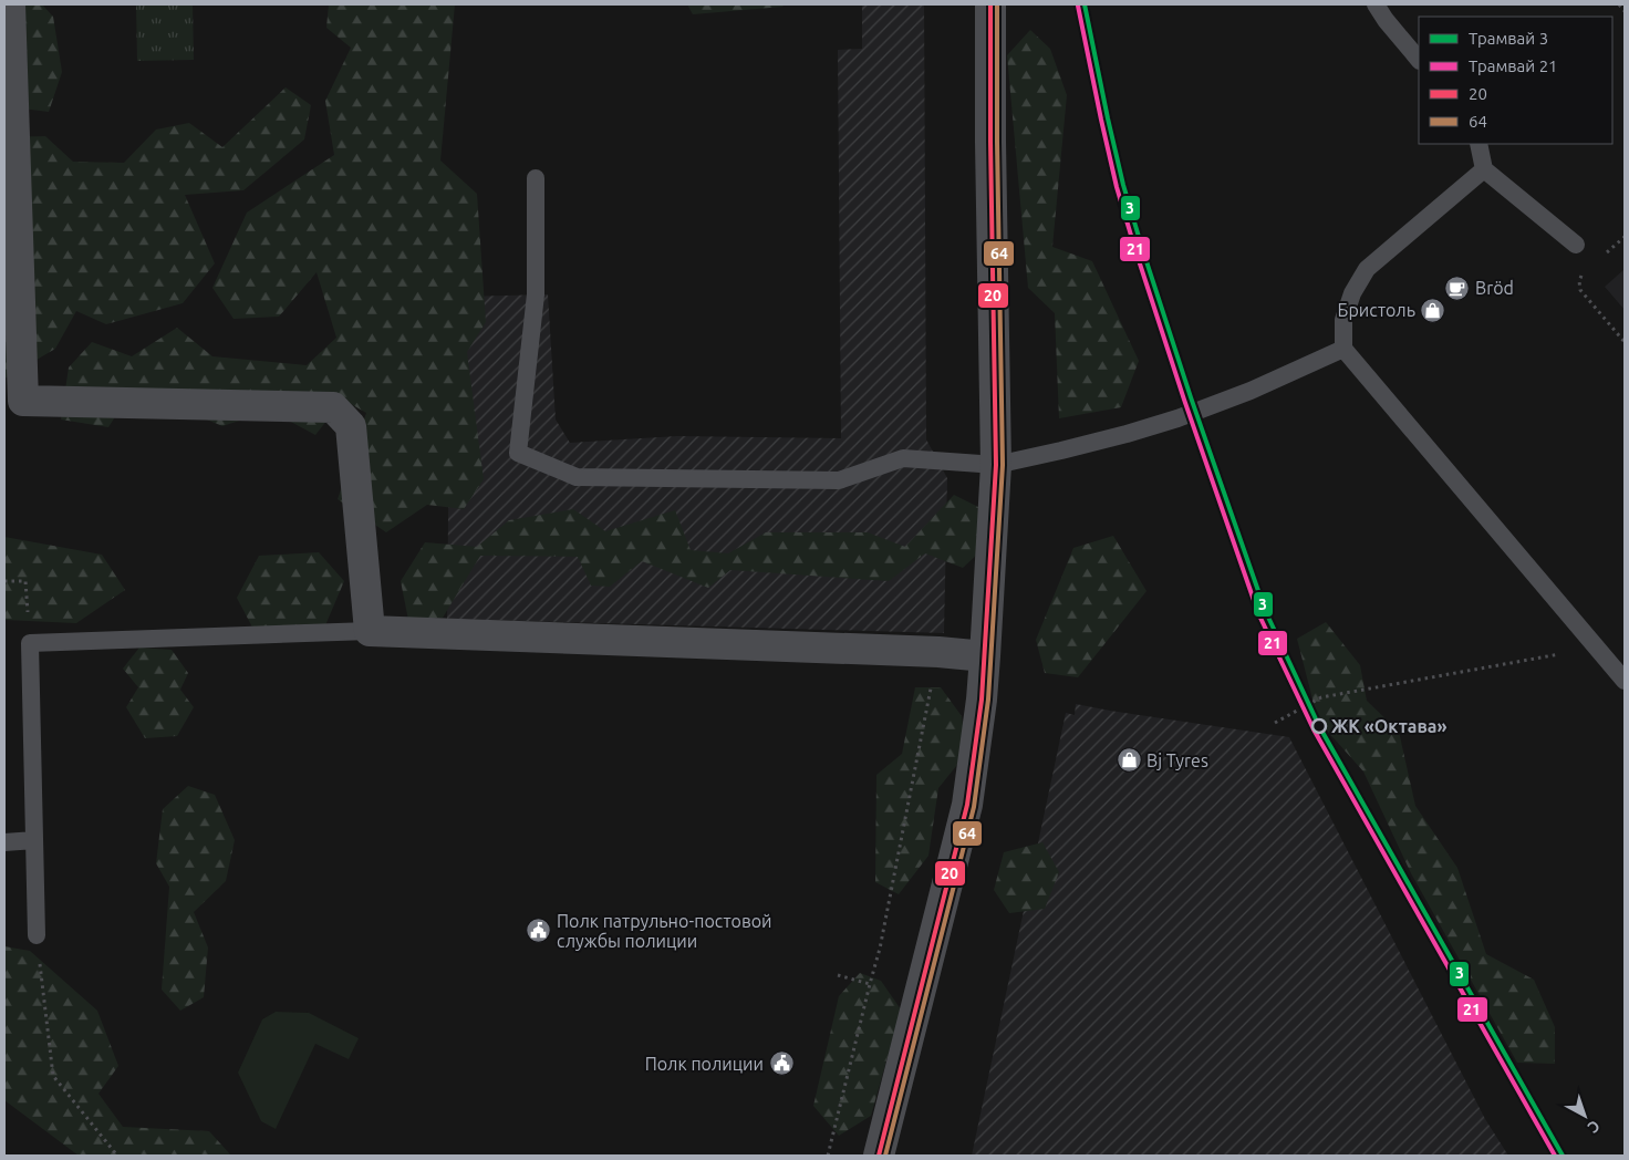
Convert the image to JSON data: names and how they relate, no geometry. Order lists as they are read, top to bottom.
{
  "places": {
    "cafe": ["Bröd"],
    "shop": ["Бристоль", "Bj Tyres"],
    "other": ["ЖК «Октава»"],
    "public building": ["Полк патрульно-постовой службы полиции", "Полк полиции"]
  },
  "lines": [
    "tram line 3",
    "transit line 20",
    "transit line 64",
    "tram line 21"
  ],
  "legend": [
    "Трамвай 3",
    "Трамвай 21",
    "20",
    "64"
  ],
  "north": "bottom right"
}
